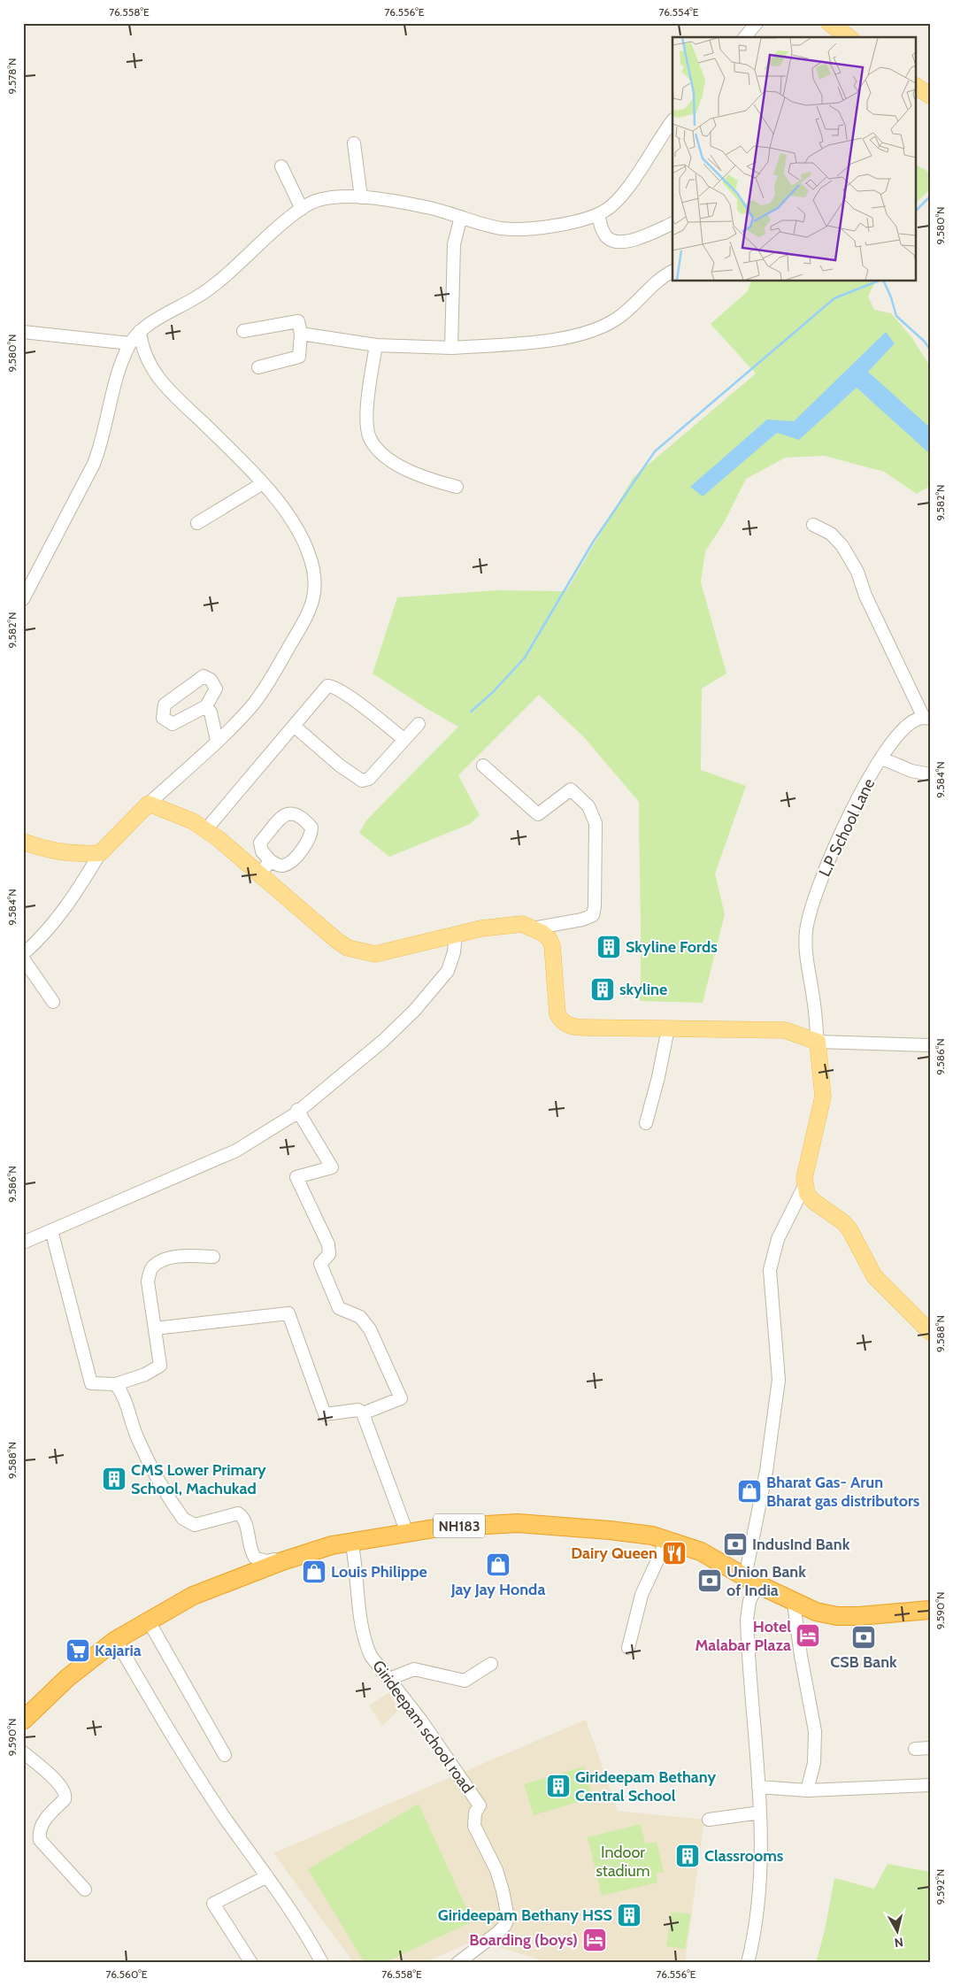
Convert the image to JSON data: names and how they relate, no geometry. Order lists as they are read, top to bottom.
{
  "streets": {
    "highway": ["NH183"],
    "street": ["L.P School Lane", "Girideepam school road"]
  },
  "crossings": [
    ["NH183", "Girideepam school road"]
  ],
  "parks": ["Indoor stadium"],
  "places": {
    "building": [
      "Skyline Fords",
      "skyline",
      "CMS Lower Primary School, Machukad",
      "Girideepam Bethany Central School",
      "Classrooms",
      "Girideepam Bethany HSS"
    ],
    "shop": ["Bharat Gas- Arun Bharat gas distributors", "Jay Jay Honda", "Louis Philippe"],
    "bank": ["IndusInd Bank", "Union Bank of India", "CSB Bank"],
    "restaurant": ["Dairy Queen"],
    "hotel": ["Hotel Malabar Plaza", "Boarding (boys)"],
    "supermarket": ["Kajaria"]
  },
  "north": "bottom",
  "coordinates": [
    "76.558°E",
    "76.556°E",
    "76.554°E",
    "9.578°N",
    "9.580°N",
    "9.582°N",
    "9.584°N",
    "9.586°N",
    "9.588°N",
    "9.590°N",
    "9.592°N",
    "76.560°E"
  ]
}
